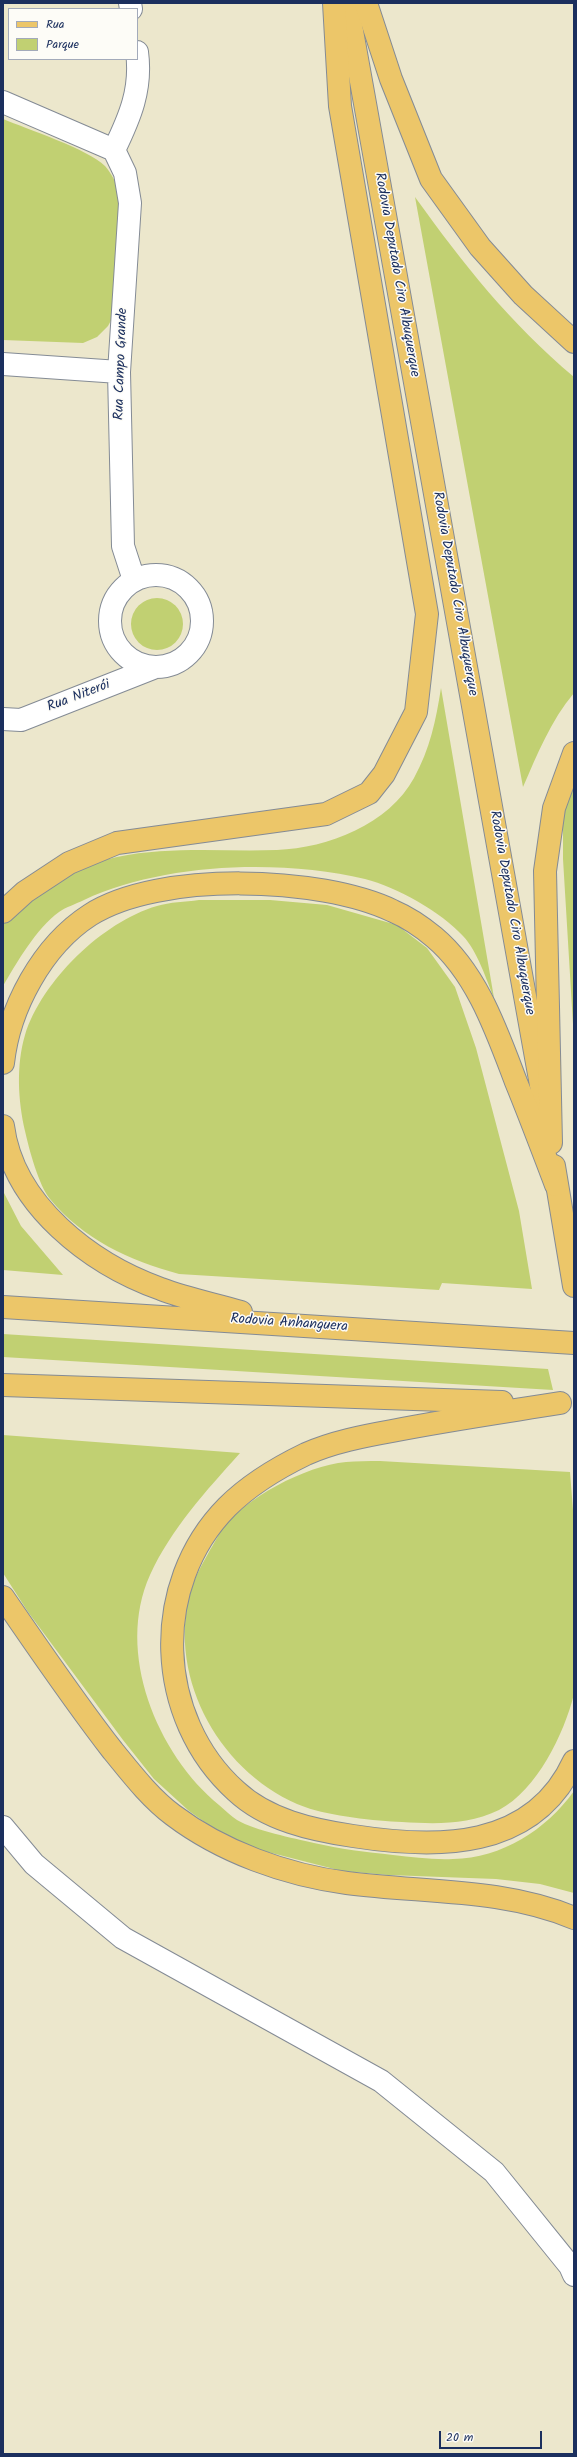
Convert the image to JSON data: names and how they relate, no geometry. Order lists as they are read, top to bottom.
{
  "streets": {
    "main road": ["Rodovia Deputado Ciro Albuquerque", "Rodovia Anhanguera"],
    "street": ["Rua Campo Grande", "Rua Niterói"]
  },
  "crossings": [
    ["Rua Campo Grande", "Rua Niterói"]
  ],
  "legend": ["Rua", "Parque"],
  "scale_bar": "20 m"
}
